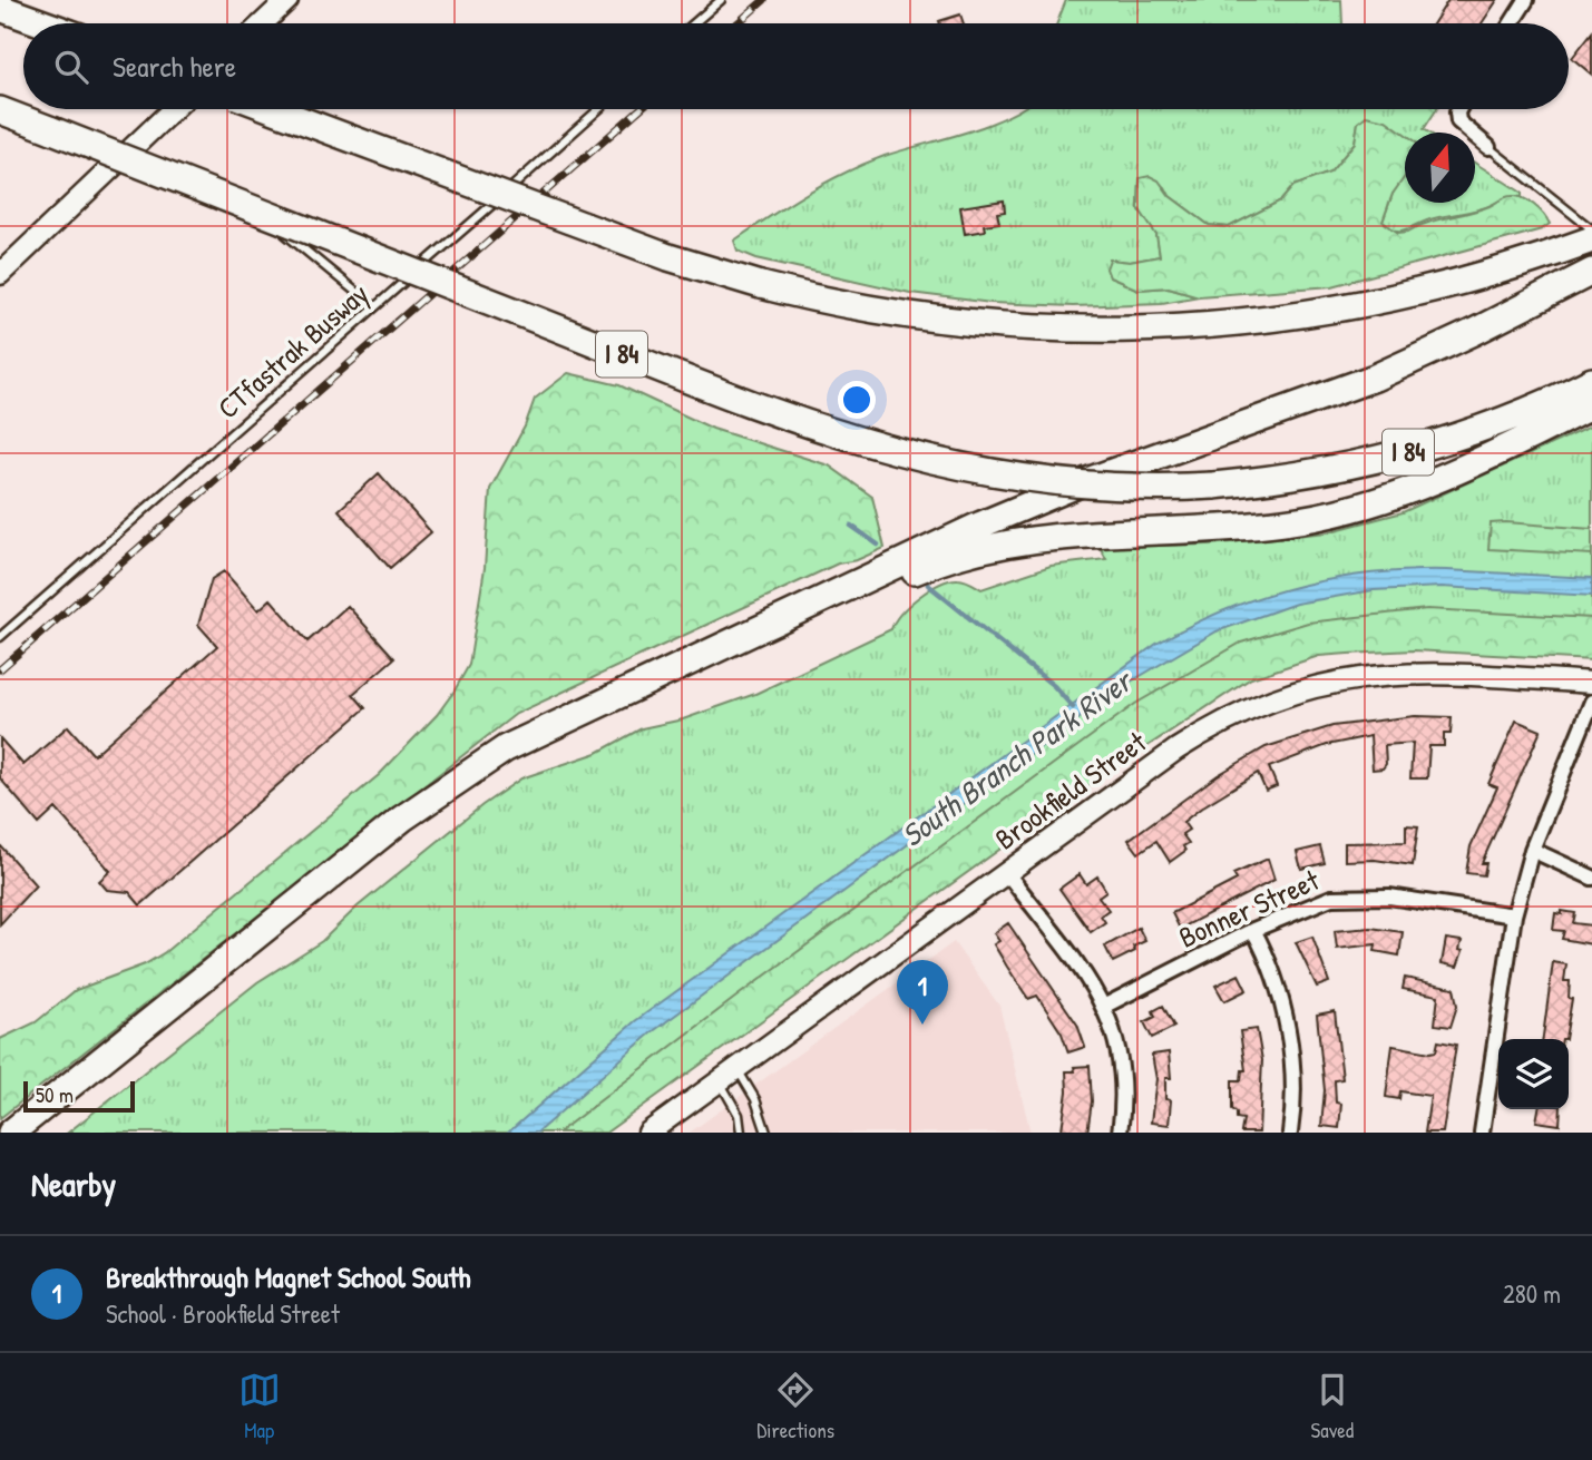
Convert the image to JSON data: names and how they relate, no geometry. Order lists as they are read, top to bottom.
{
  "streets": {
    "highway": ["I 84"],
    "street": ["Brookfield Street", "Bonner Street"],
    "lane": ["CTfastrak Busway"]
  },
  "water": ["South Branch Park River"],
  "scale_bar": "50 m",
  "north": "top",
  "page": {
    "search": "Search here",
    "pins": "1",
    "scale": "50 m",
    "heading": "Nearby",
    "list": [
      {
        "mark": "1",
        "name": "Breakthrough Magnet School South",
        "note": "School · Brookfield Street",
        "value": "280 m"
      }
    ],
    "nav": ["Map", "Directions", "Saved"]
  }
}
